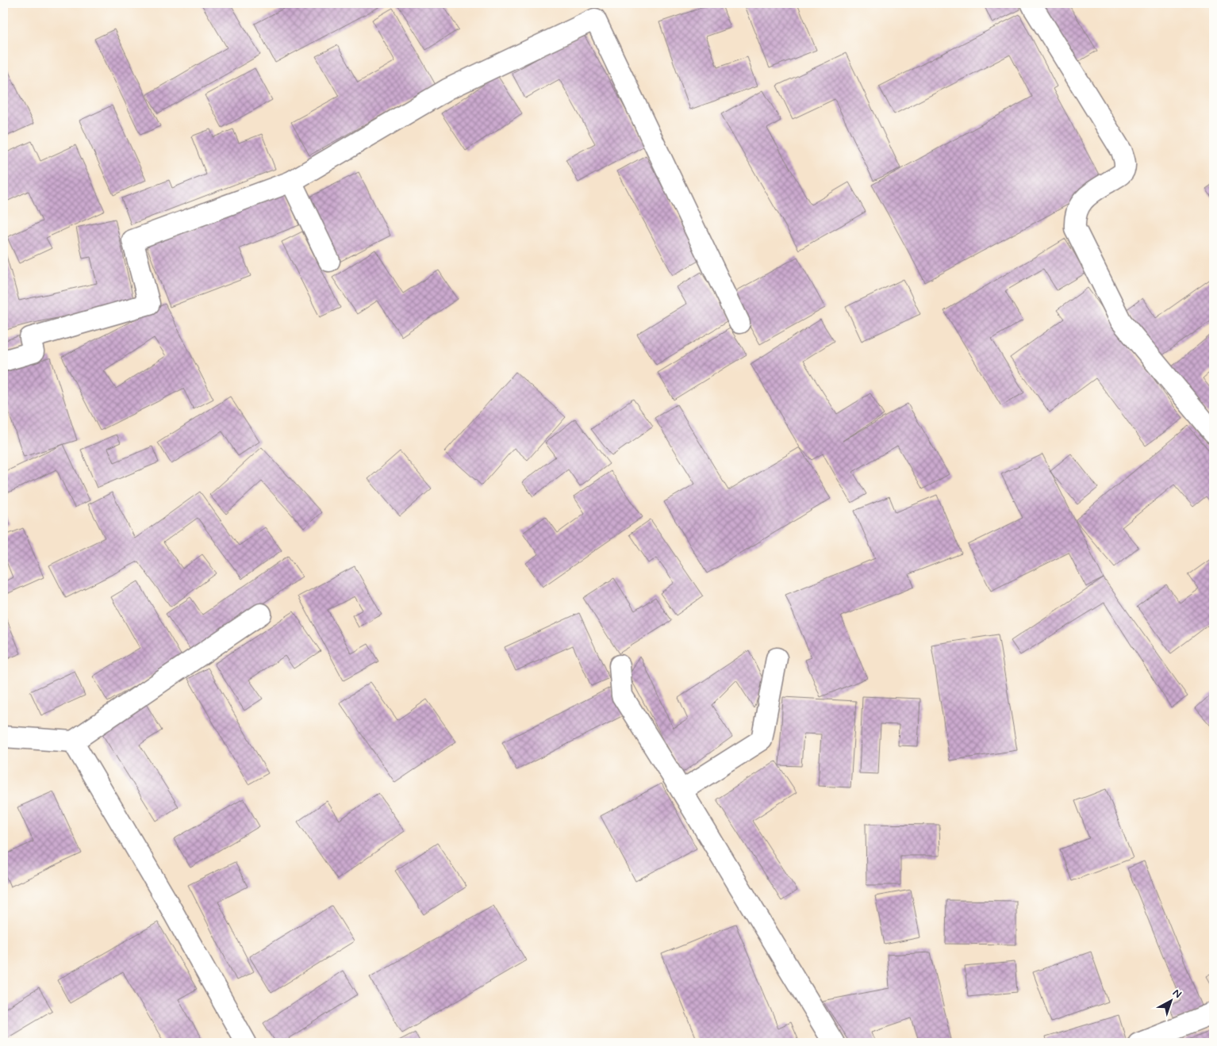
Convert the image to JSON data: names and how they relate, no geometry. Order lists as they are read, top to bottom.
{
  "north": "top right"
}
